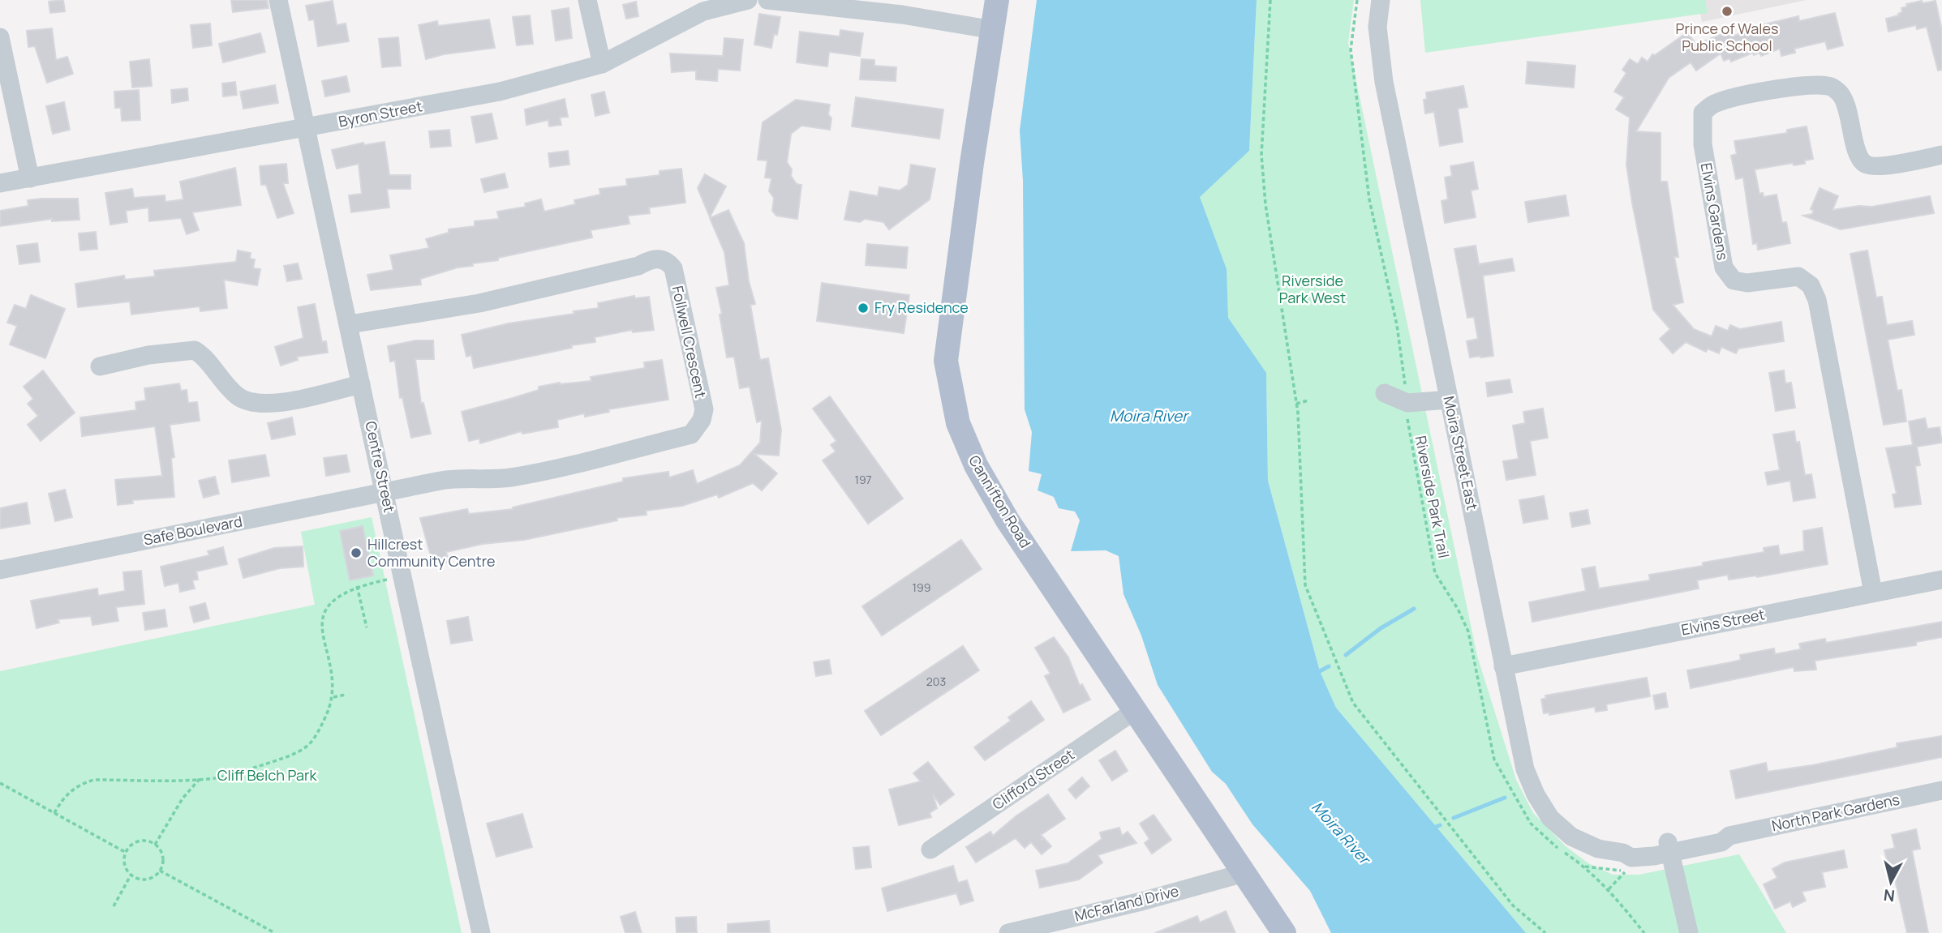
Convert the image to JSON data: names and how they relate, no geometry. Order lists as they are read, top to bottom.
{
  "streets": {
    "main road": ["Cannifton Road"],
    "street": [
      "Byron Street",
      "Elvins Gardens",
      "Follwell Crescent",
      "Moira Street East",
      "Centre Street",
      "Safe Boulevard",
      "Elvins Street",
      "Clifford Street",
      "North Park Gardens",
      "McFarland Drive"
    ],
    "path": ["Riverside Park Trail"]
  },
  "crossings": [
    ["Byron Street", "Centre Street"],
    ["Elvins Gardens", "Elvins Street"],
    ["Follwell Crescent", "Centre Street"],
    ["Follwell Crescent", "Safe Boulevard"],
    ["Moira Street East", "Elvins Street"],
    ["Moira Street East", "North Park Gardens"],
    ["Centre Street", "Safe Boulevard"],
    ["Cannifton Road", "Clifford Street"],
    ["Cannifton Road", "McFarland Drive"]
  ],
  "water": ["Moira River"],
  "parks": ["Riverside Park West", "Cliff Belch Park"],
  "places": ["Prince of Wales Public School", "Fry Residence", "Hillcrest Community Centre"],
  "house_numbers": ["197", "199", "203"],
  "north": "bottom"
}
